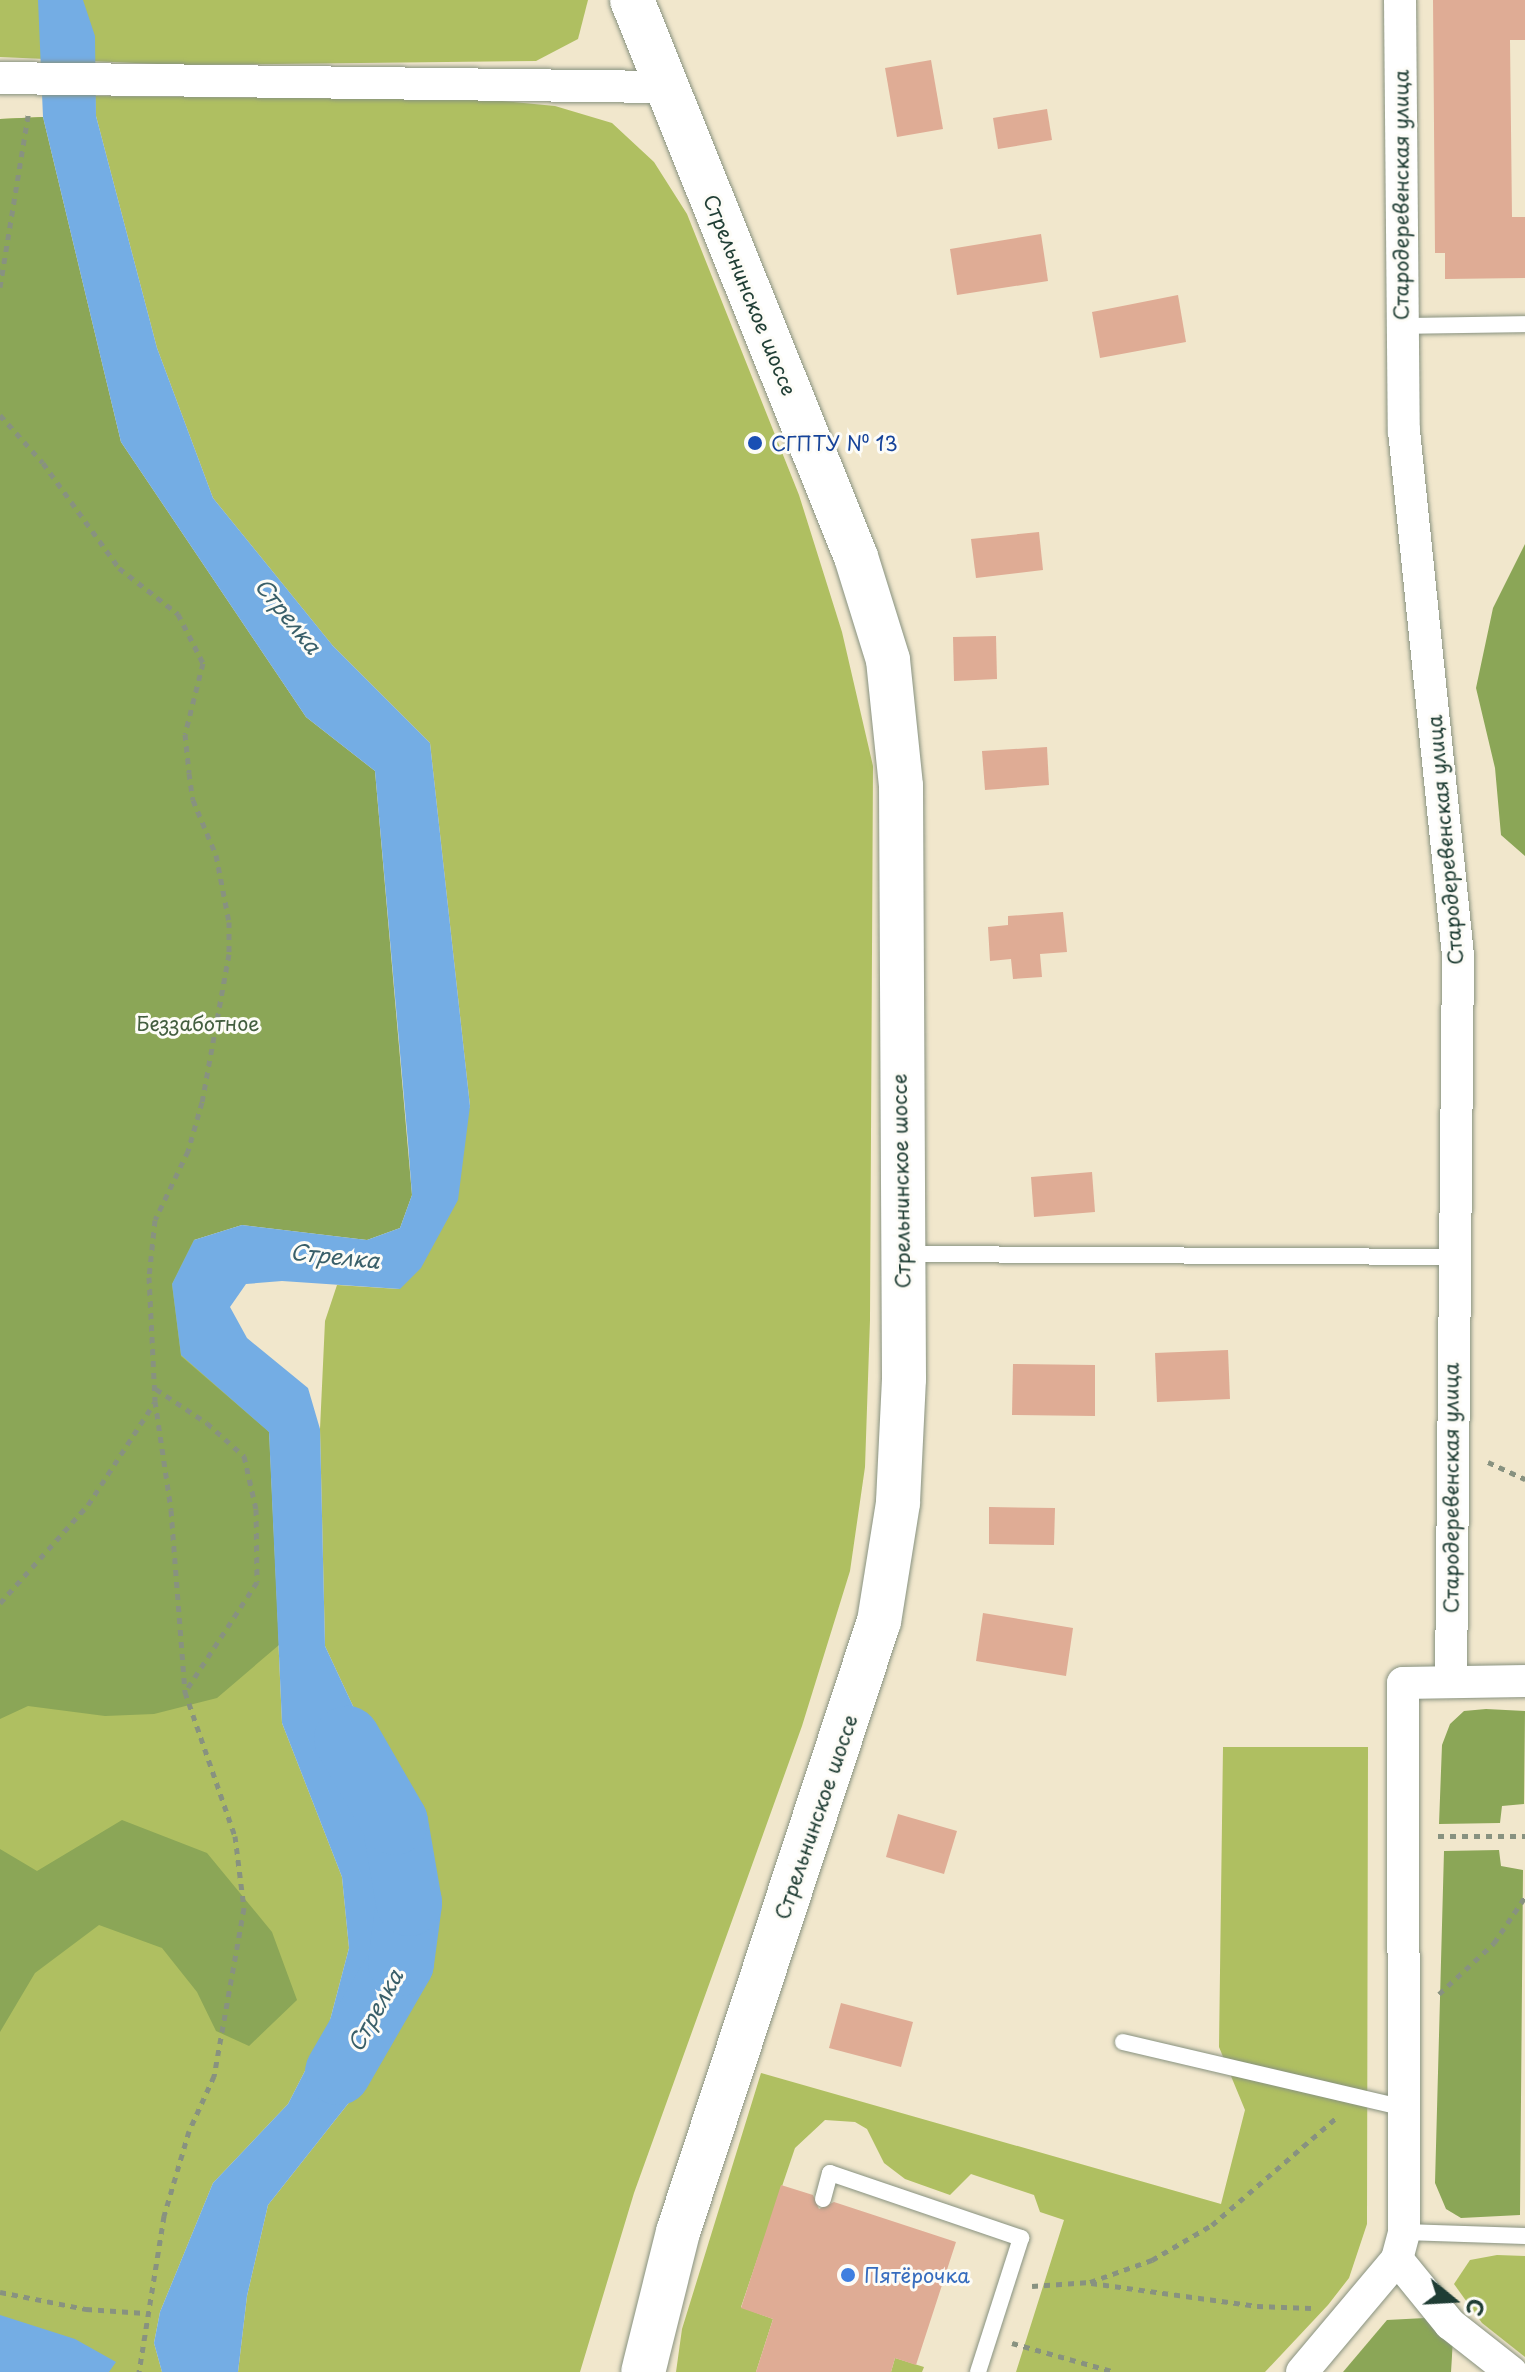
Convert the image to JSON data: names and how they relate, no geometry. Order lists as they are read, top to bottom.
{
  "streets": {
    "main road": ["Стрельнинское шоссе"],
    "street": ["Стародеревенская улица"]
  },
  "water": ["Стрелка"],
  "parks": ["Беззаботное"],
  "places": ["СГПТУ N⁰ 13", "Пятёрочка"],
  "north": "right"
}
